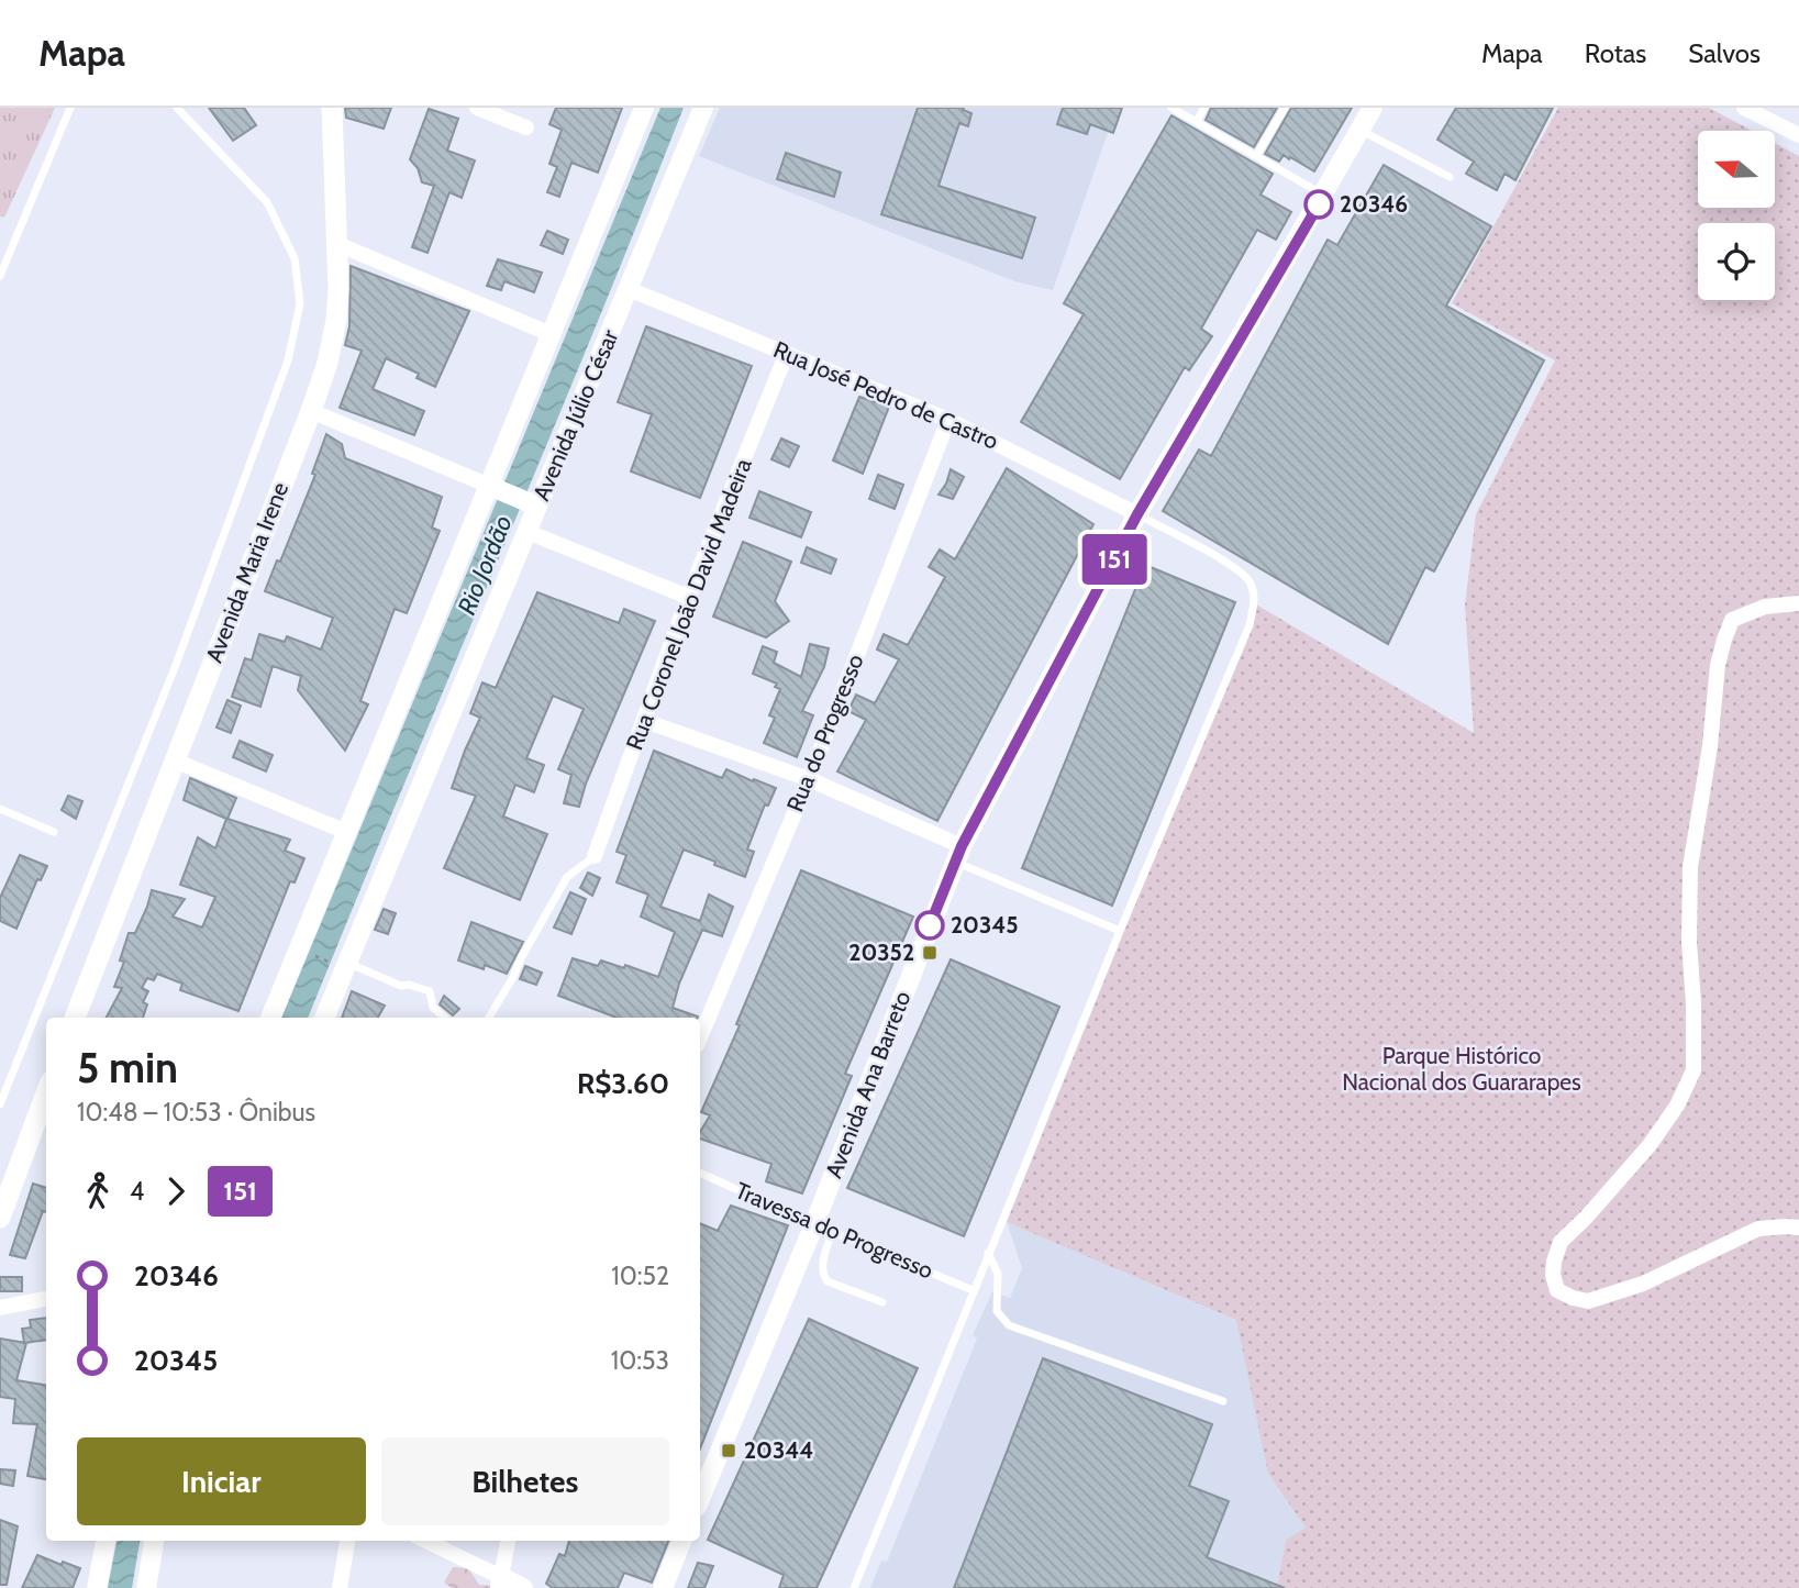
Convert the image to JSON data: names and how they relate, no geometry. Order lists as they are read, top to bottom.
{
  "streets": {
    "main road": ["Avenida Maria Irene"],
    "street": [
      "Rua José Pedro de Castro",
      "Avenida Júlio César",
      "Rua Coronel João David Madeira",
      "Rua do Progresso",
      "Avenida Ana Barreto"
    ],
    "lane": ["Travessa do Progresso"]
  },
  "crossings": [
    ["Rua José Pedro de Castro", "Avenida Júlio César"],
    ["Rua José Pedro de Castro", "Rua Coronel João David Madeira"],
    ["Rua José Pedro de Castro", "Rua do Progresso"],
    ["Rua José Pedro de Castro", "Avenida Ana Barreto"],
    ["Avenida Ana Barreto", "Travessa do Progresso"]
  ],
  "water": ["Rio Jordão"],
  "parks": ["Parque Histórico Nacional dos Guararapes"],
  "places": {
    "other": ["20346", "20345"],
    "transit": ["20352", "20344"]
  },
  "lines": ["bus line 151"],
  "north": "left",
  "page": {
    "header": "Mapa",
    "nav": ["Mapa", "Rotas", "Salvos"],
    "on_map": "151",
    "heading": ["5 min", "10:48 – 10:53 · Ônibus", "R$3.60"],
    "legs": ["4", "151"],
    "list": [
      {
        "name": "20346",
        "value": "10:52"
      },
      {
        "name": "20345",
        "value": "10:53"
      }
    ],
    "buttons": ["Iniciar", "Bilhetes"]
  }
}
